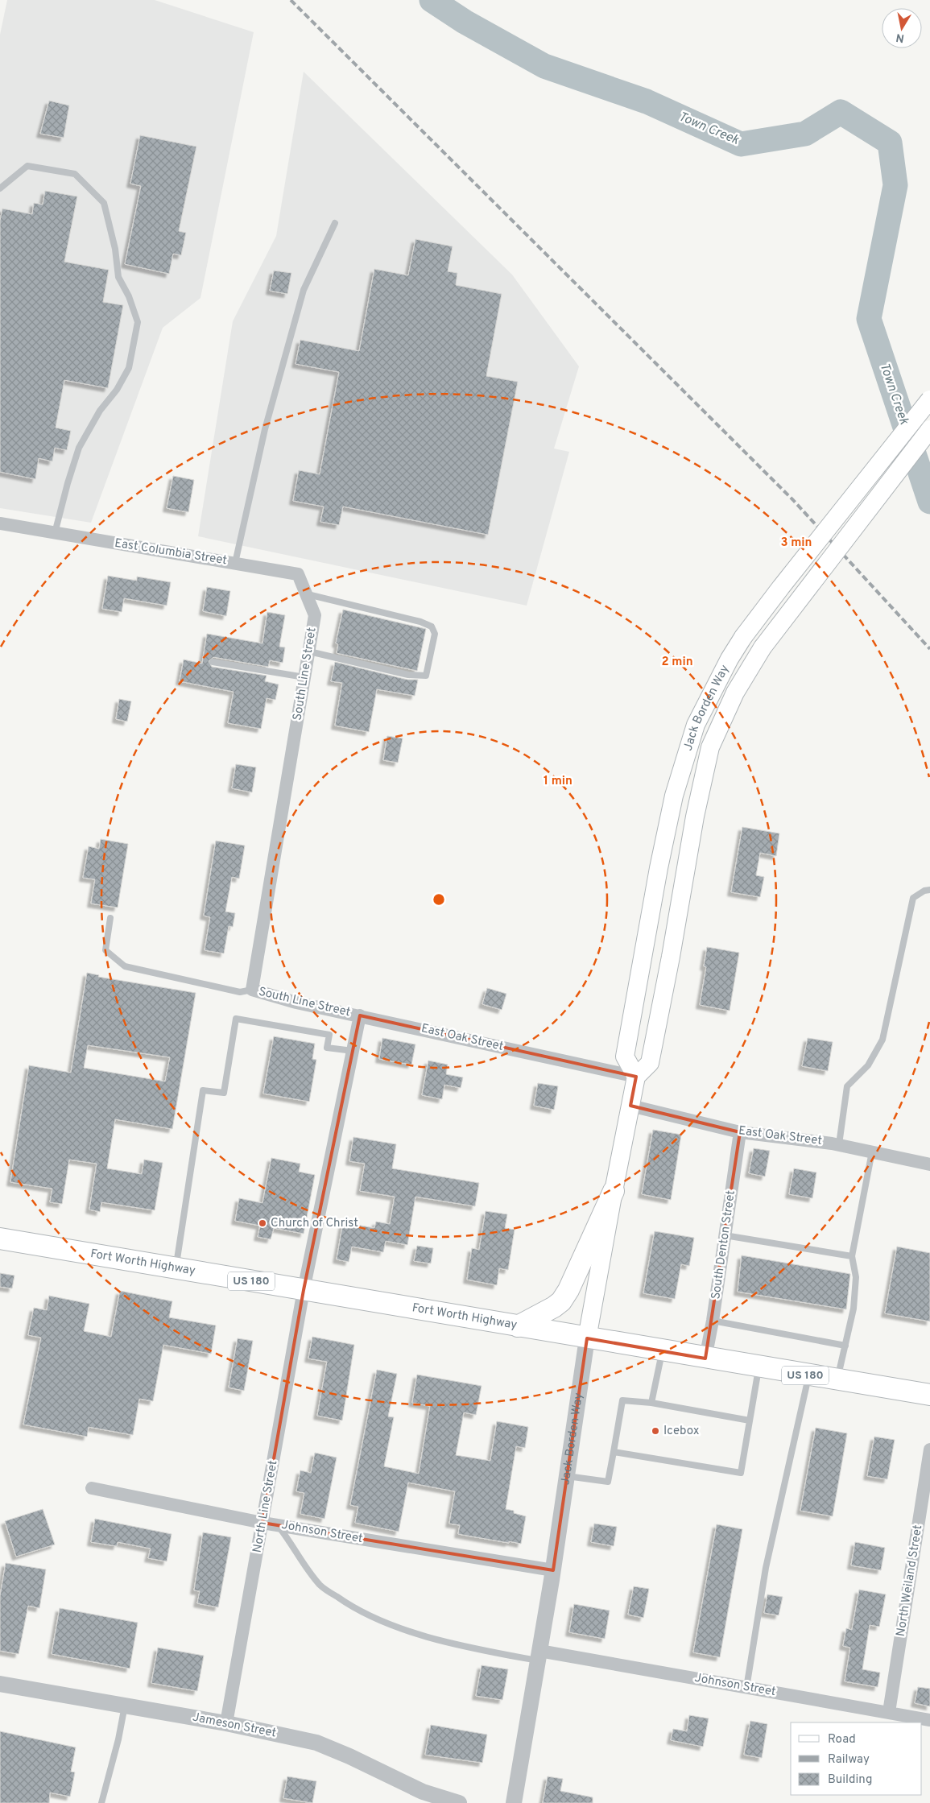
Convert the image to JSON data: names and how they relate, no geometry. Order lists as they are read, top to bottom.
{
  "streets": {
    "main road": ["Jack Borden Way", "Fort Worth Highway", "US 180"],
    "street": [
      "East Columbia Street",
      "South Line Street",
      "East Oak Street",
      "South Denton Street",
      "North Line Street",
      "Johnson Street",
      "North Weiland Street",
      "Jameson Street"
    ]
  },
  "crossings": [
    ["East Columbia Street", "South Line Street"],
    ["South Line Street", "East Oak Street"],
    ["South Line Street", "Fort Worth Highway"],
    ["South Line Street", "North Line Street"],
    ["Jack Borden Way", "East Oak Street"],
    ["Jack Borden Way", "Fort Worth Highway"],
    ["Jack Borden Way", "Johnson Street"],
    ["East Oak Street", "South Denton Street"],
    ["South Denton Street", "Fort Worth Highway"],
    ["Fort Worth Highway", "North Line Street"],
    ["North Line Street", "Johnson Street"],
    ["North Line Street", "Jameson Street"],
    ["Johnson Street", "North Weiland Street"]
  ],
  "water": ["Town Creek"],
  "places": ["Church of Christ", "Icebox"],
  "legend": ["Road", "Railway", "Building"],
  "north": "bottom",
  "rings": ["3 min", "2 min", "1 min"]
}
